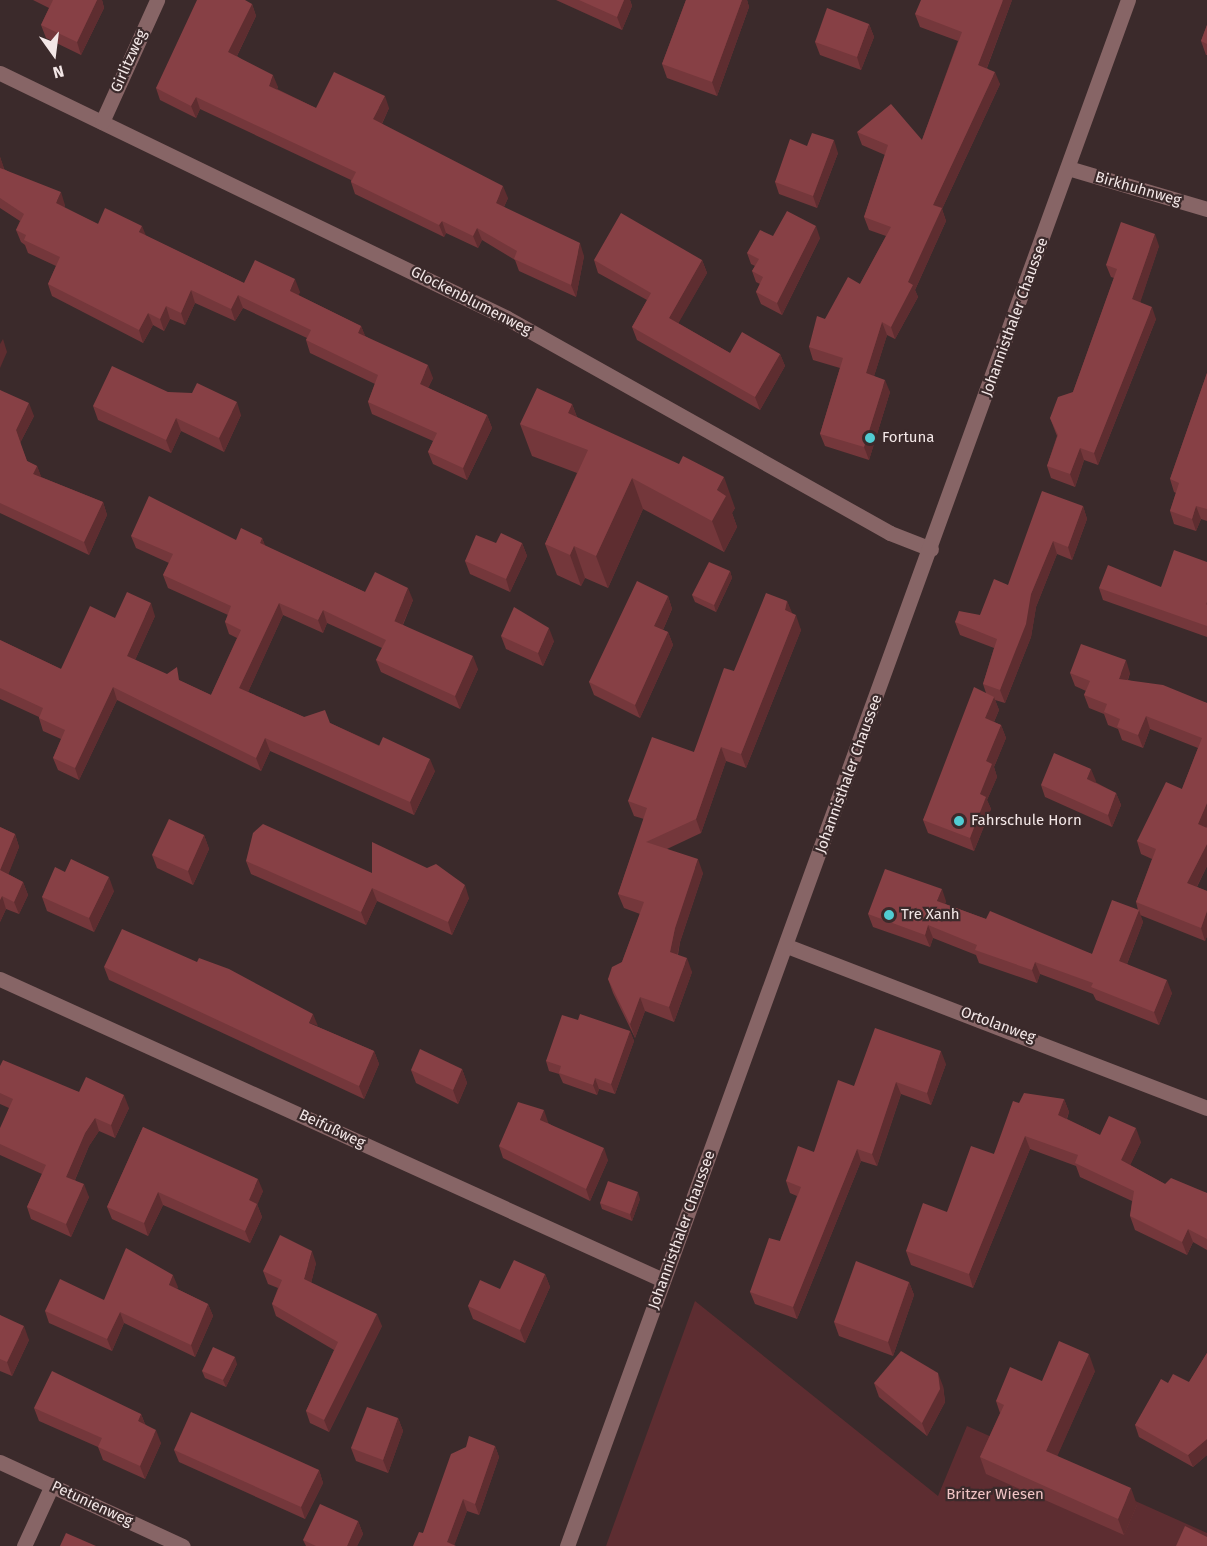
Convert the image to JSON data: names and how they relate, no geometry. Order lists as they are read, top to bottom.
{
  "streets": {
    "street": [
      "Girlitzweg",
      "Birkhuhnweg",
      "Glockenblumenweg",
      "Johannisthaler Chaussee",
      "Ortolanweg",
      "Beifußweg",
      "Petunienweg"
    ]
  },
  "crossings": [
    ["Girlitzweg", "Glockenblumenweg"],
    ["Birkhuhnweg", "Johannisthaler Chaussee"],
    ["Glockenblumenweg", "Johannisthaler Chaussee"],
    ["Johannisthaler Chaussee", "Ortolanweg"],
    ["Johannisthaler Chaussee", "Beifußweg"]
  ],
  "parks": ["Britzer Wiesen"],
  "places": ["Fortuna", "Fahrschule Horn", "Tre Xanh"],
  "north": "bottom"
}
